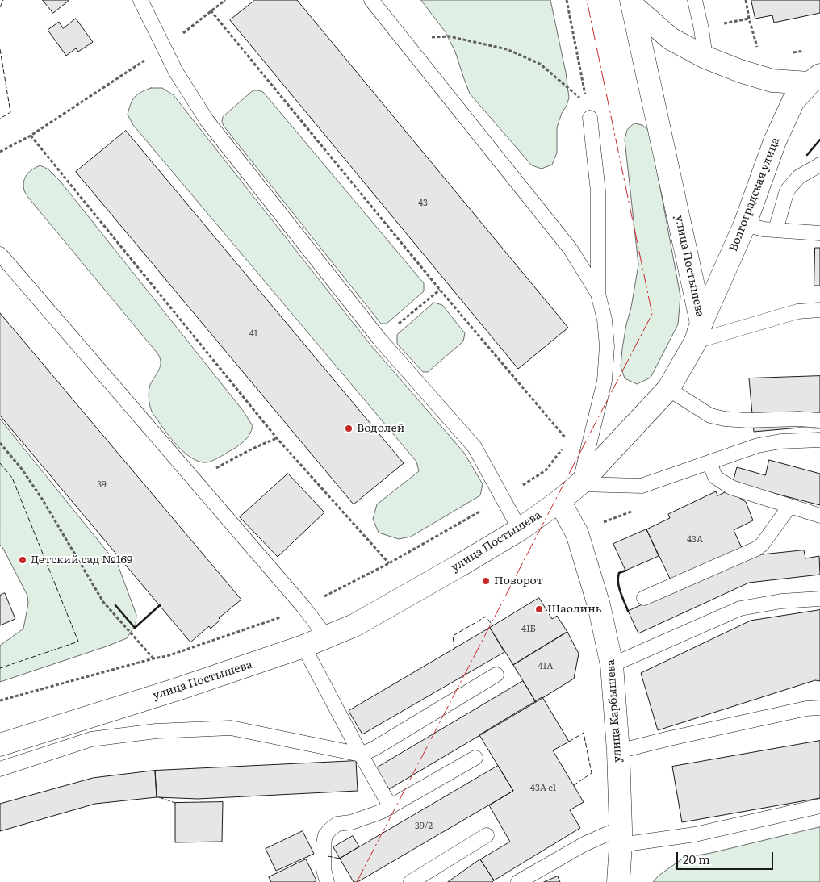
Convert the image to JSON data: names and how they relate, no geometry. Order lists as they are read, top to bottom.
{
  "streets": {
    "main road": ["Волгоградская улица", "улица Постышева", "улица Карбышева"]
  },
  "crossings": [
    ["Волгоградская улица", "улица Постышева"],
    ["улица Постышева", "улица Карбышева"]
  ],
  "places": [
    "Водолей",
    "Детский сад №169",
    "Поворот",
    "Шаолинь"
  ],
  "house_numbers": [
    "43",
    "41",
    "39",
    "43А",
    "41Б",
    "41А",
    "43А с1",
    "39/2"
  ],
  "scale_bar": "20 m"
}
